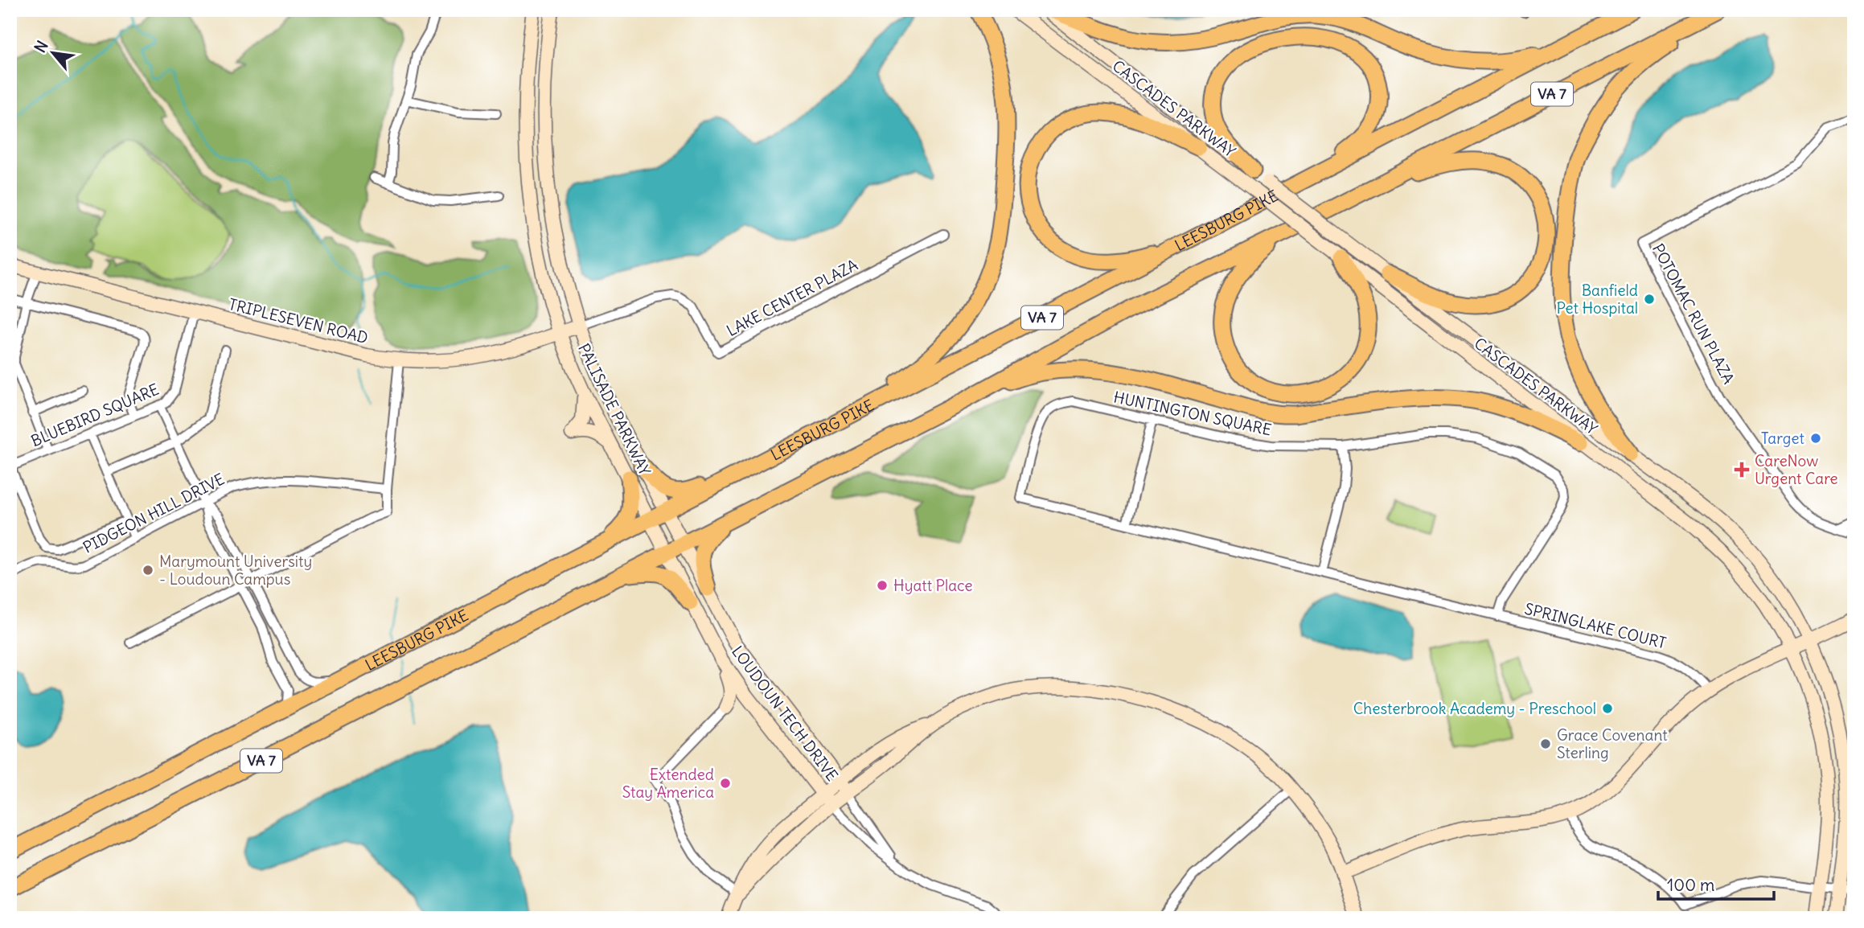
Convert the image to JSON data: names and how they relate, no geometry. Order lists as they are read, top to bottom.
{
  "streets": {
    "highway": ["VA 7", "LEESBURG PIKE"],
    "main road": [
      "CASCADES PARKWAY",
      "TRIPLESEVEN ROAD",
      "PALISADE PARKWAY",
      "LOUDOUN TECH DRIVE"
    ],
    "street": [
      "LAKE CENTER PLAZA",
      "POTOMAC RUN PLAZA",
      "HUNTINGTON SQUARE",
      "BLUEBIRD SQUARE",
      "PIDGEON HILL DRIVE",
      "SPRINGLAKE COURT"
    ]
  },
  "crossings": [
    ["VA 7", "PALISADE PARKWAY"],
    ["VA 7", "LOUDOUN TECH DRIVE"],
    ["LEESBURG PIKE", "PALISADE PARKWAY"],
    ["LAKE CENTER PLAZA", "TRIPLESEVEN ROAD"],
    ["LAKE CENTER PLAZA", "PALISADE PARKWAY"],
    ["TRIPLESEVEN ROAD", "PALISADE PARKWAY"],
    ["TRIPLESEVEN ROAD", "BLUEBIRD SQUARE"],
    ["PALISADE PARKWAY", "LOUDOUN TECH DRIVE"],
    ["HUNTINGTON SQUARE", "SPRINGLAKE COURT"]
  ],
  "places": {
    "other": [
      "Banfield Pet Hospital",
      "Target",
      "Marymount University - Loudoun Campus",
      "Hyatt Place",
      "Chesterbrook Academy - Preschool",
      "Grace Covenant Sterling",
      "Extended Stay America"
    ],
    "health": ["CareNow Urgent Care"]
  },
  "scale_bar": "100 m",
  "north": "top left"
}
